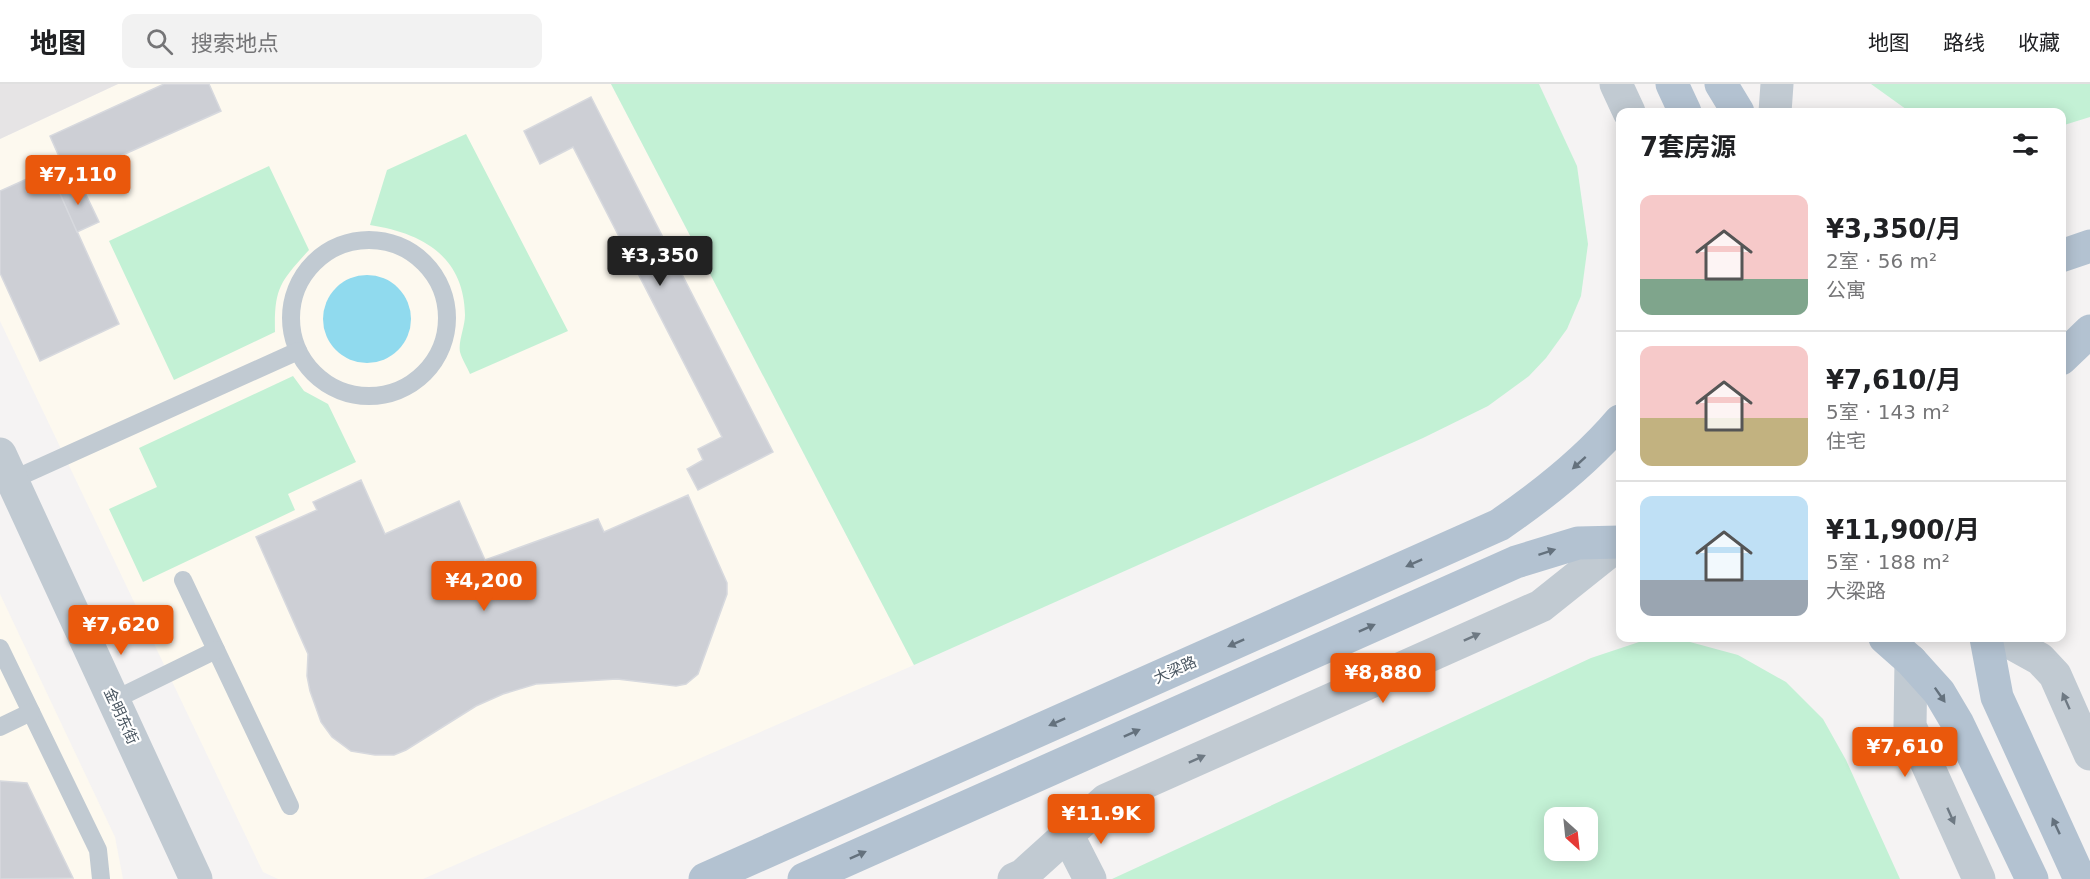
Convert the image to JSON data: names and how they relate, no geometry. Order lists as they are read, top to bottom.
{
  "streets": {
    "main road": ["大梁路"],
    "street": ["金明东街"]
  },
  "north": "bottom right",
  "page": {
    "header": "地图",
    "search": "搜索地点",
    "nav": ["地图", "路线", "收藏"],
    "heading": "7套房源",
    "price": [
      "¥7,110",
      "¥3,350",
      "¥4,200",
      "¥7,620",
      "¥8,880",
      "¥7,610",
      "¥11.9K"
    ],
    "list": [
      {
        "name": "¥3,350/月",
        "note": "2室 · 56 m² · 公寓"
      },
      {
        "name": "¥7,610/月",
        "note": "5室 · 143 m² · 住宅"
      },
      {
        "name": "¥11,900/月",
        "note": "5室 · 188 m² · 大梁路"
      }
    ]
  }
}
